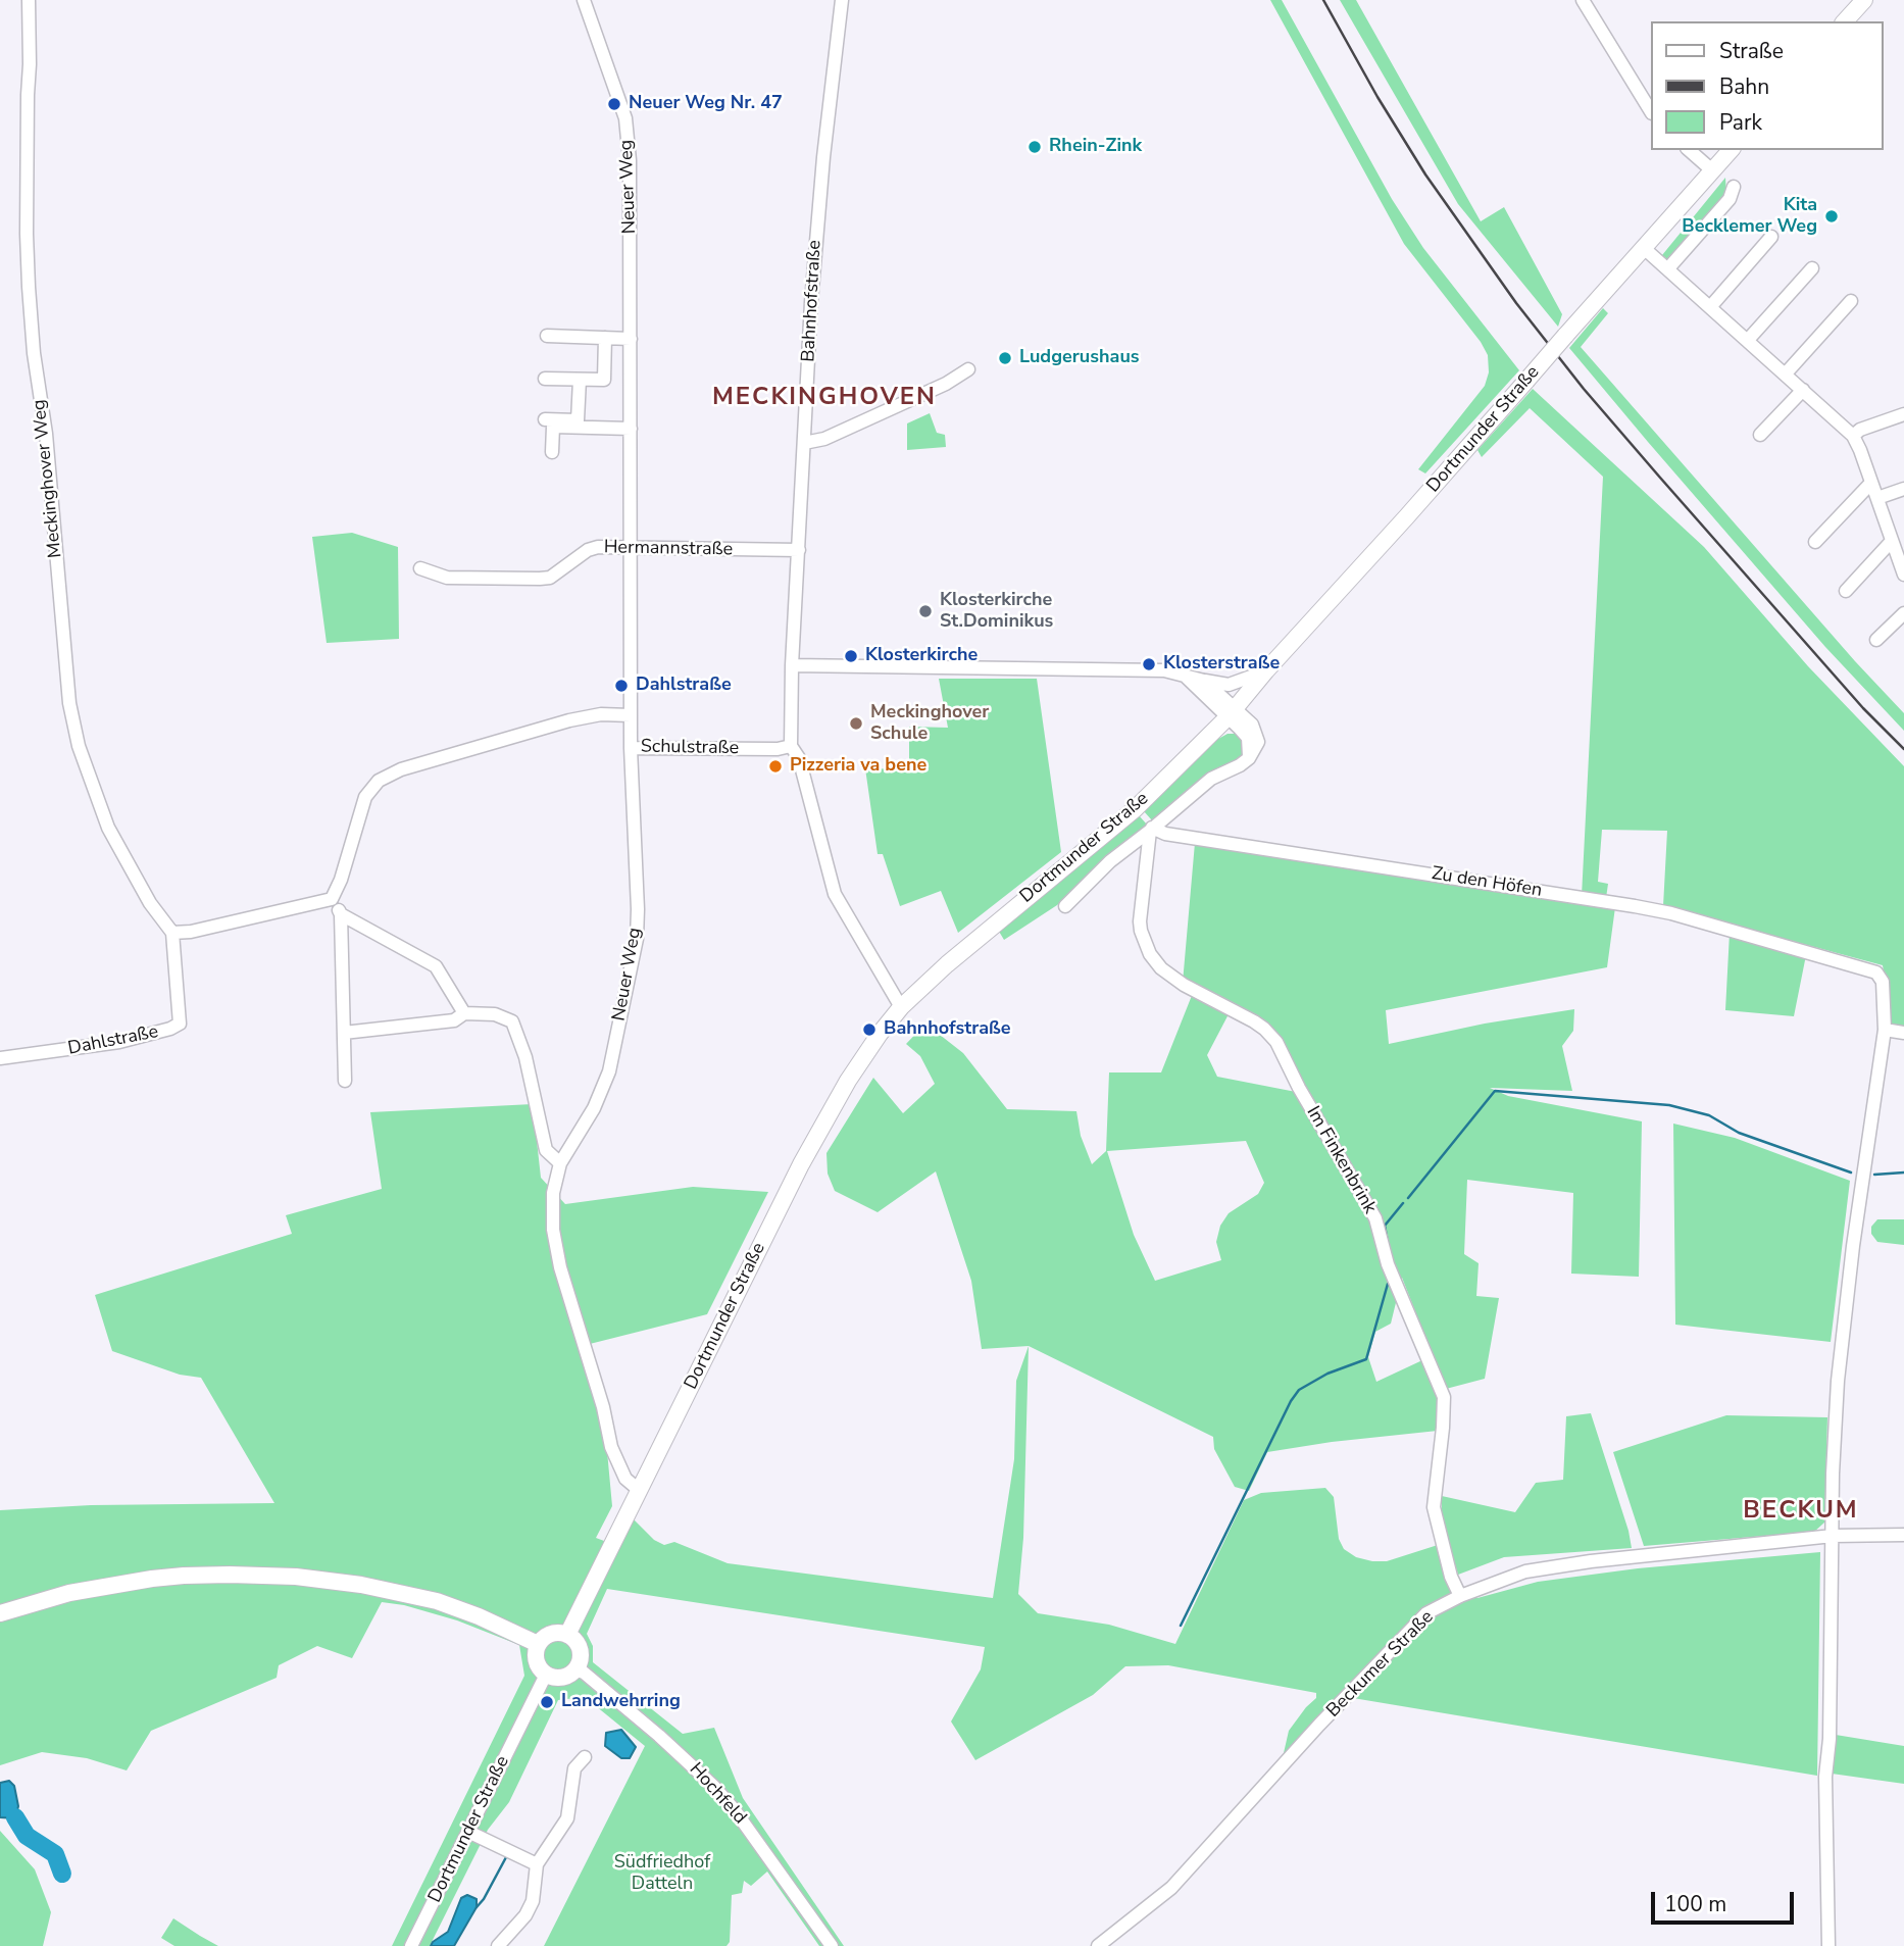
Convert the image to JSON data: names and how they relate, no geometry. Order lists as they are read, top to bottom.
{
  "streets": {
    "main road": ["Dortmunder Straße"],
    "street": [
      "Neuer Weg",
      "Bahnhofstraße",
      "Meckinghover Weg",
      "Hermannstraße",
      "Schulstraße",
      "Zu den Höfen",
      "Dahlstraße",
      "Im Finkenbrink",
      "Beckumer Straße",
      "Hochfeld"
    ]
  },
  "crossings": [
    ["Neuer Weg", "Dortmunder Straße"],
    ["Neuer Weg", "Hermannstraße"],
    ["Neuer Weg", "Schulstraße"],
    ["Bahnhofstraße", "Dortmunder Straße"],
    ["Bahnhofstraße", "Hermannstraße"],
    ["Bahnhofstraße", "Schulstraße"],
    ["Dortmunder Straße", "Hochfeld"],
    ["Meckinghover Weg", "Dahlstraße"],
    ["Zu den Höfen", "Im Finkenbrink"],
    ["Zu den Höfen", "Beckumer Straße"],
    ["Im Finkenbrink", "Beckumer Straße"]
  ],
  "districts": ["MECKINGHOVEN", "BECKUM"],
  "parks": ["Südfriedhof Datteln"],
  "places": [
    "Neuer Weg Nr. 47",
    "Rhein-Zink",
    "Kita Becklemer Weg",
    "Ludgerushaus",
    "Klosterkirche St.Dominikus",
    "Klosterkirche",
    "Klosterstraße",
    "Dahlstraße",
    "Meckinghover Schule",
    "Pizzeria va bene",
    "Bahnhofstraße",
    "Landwehrring"
  ],
  "legend": ["Straße", "Bahn", "Park"],
  "scale_bar": "100 m"
}
